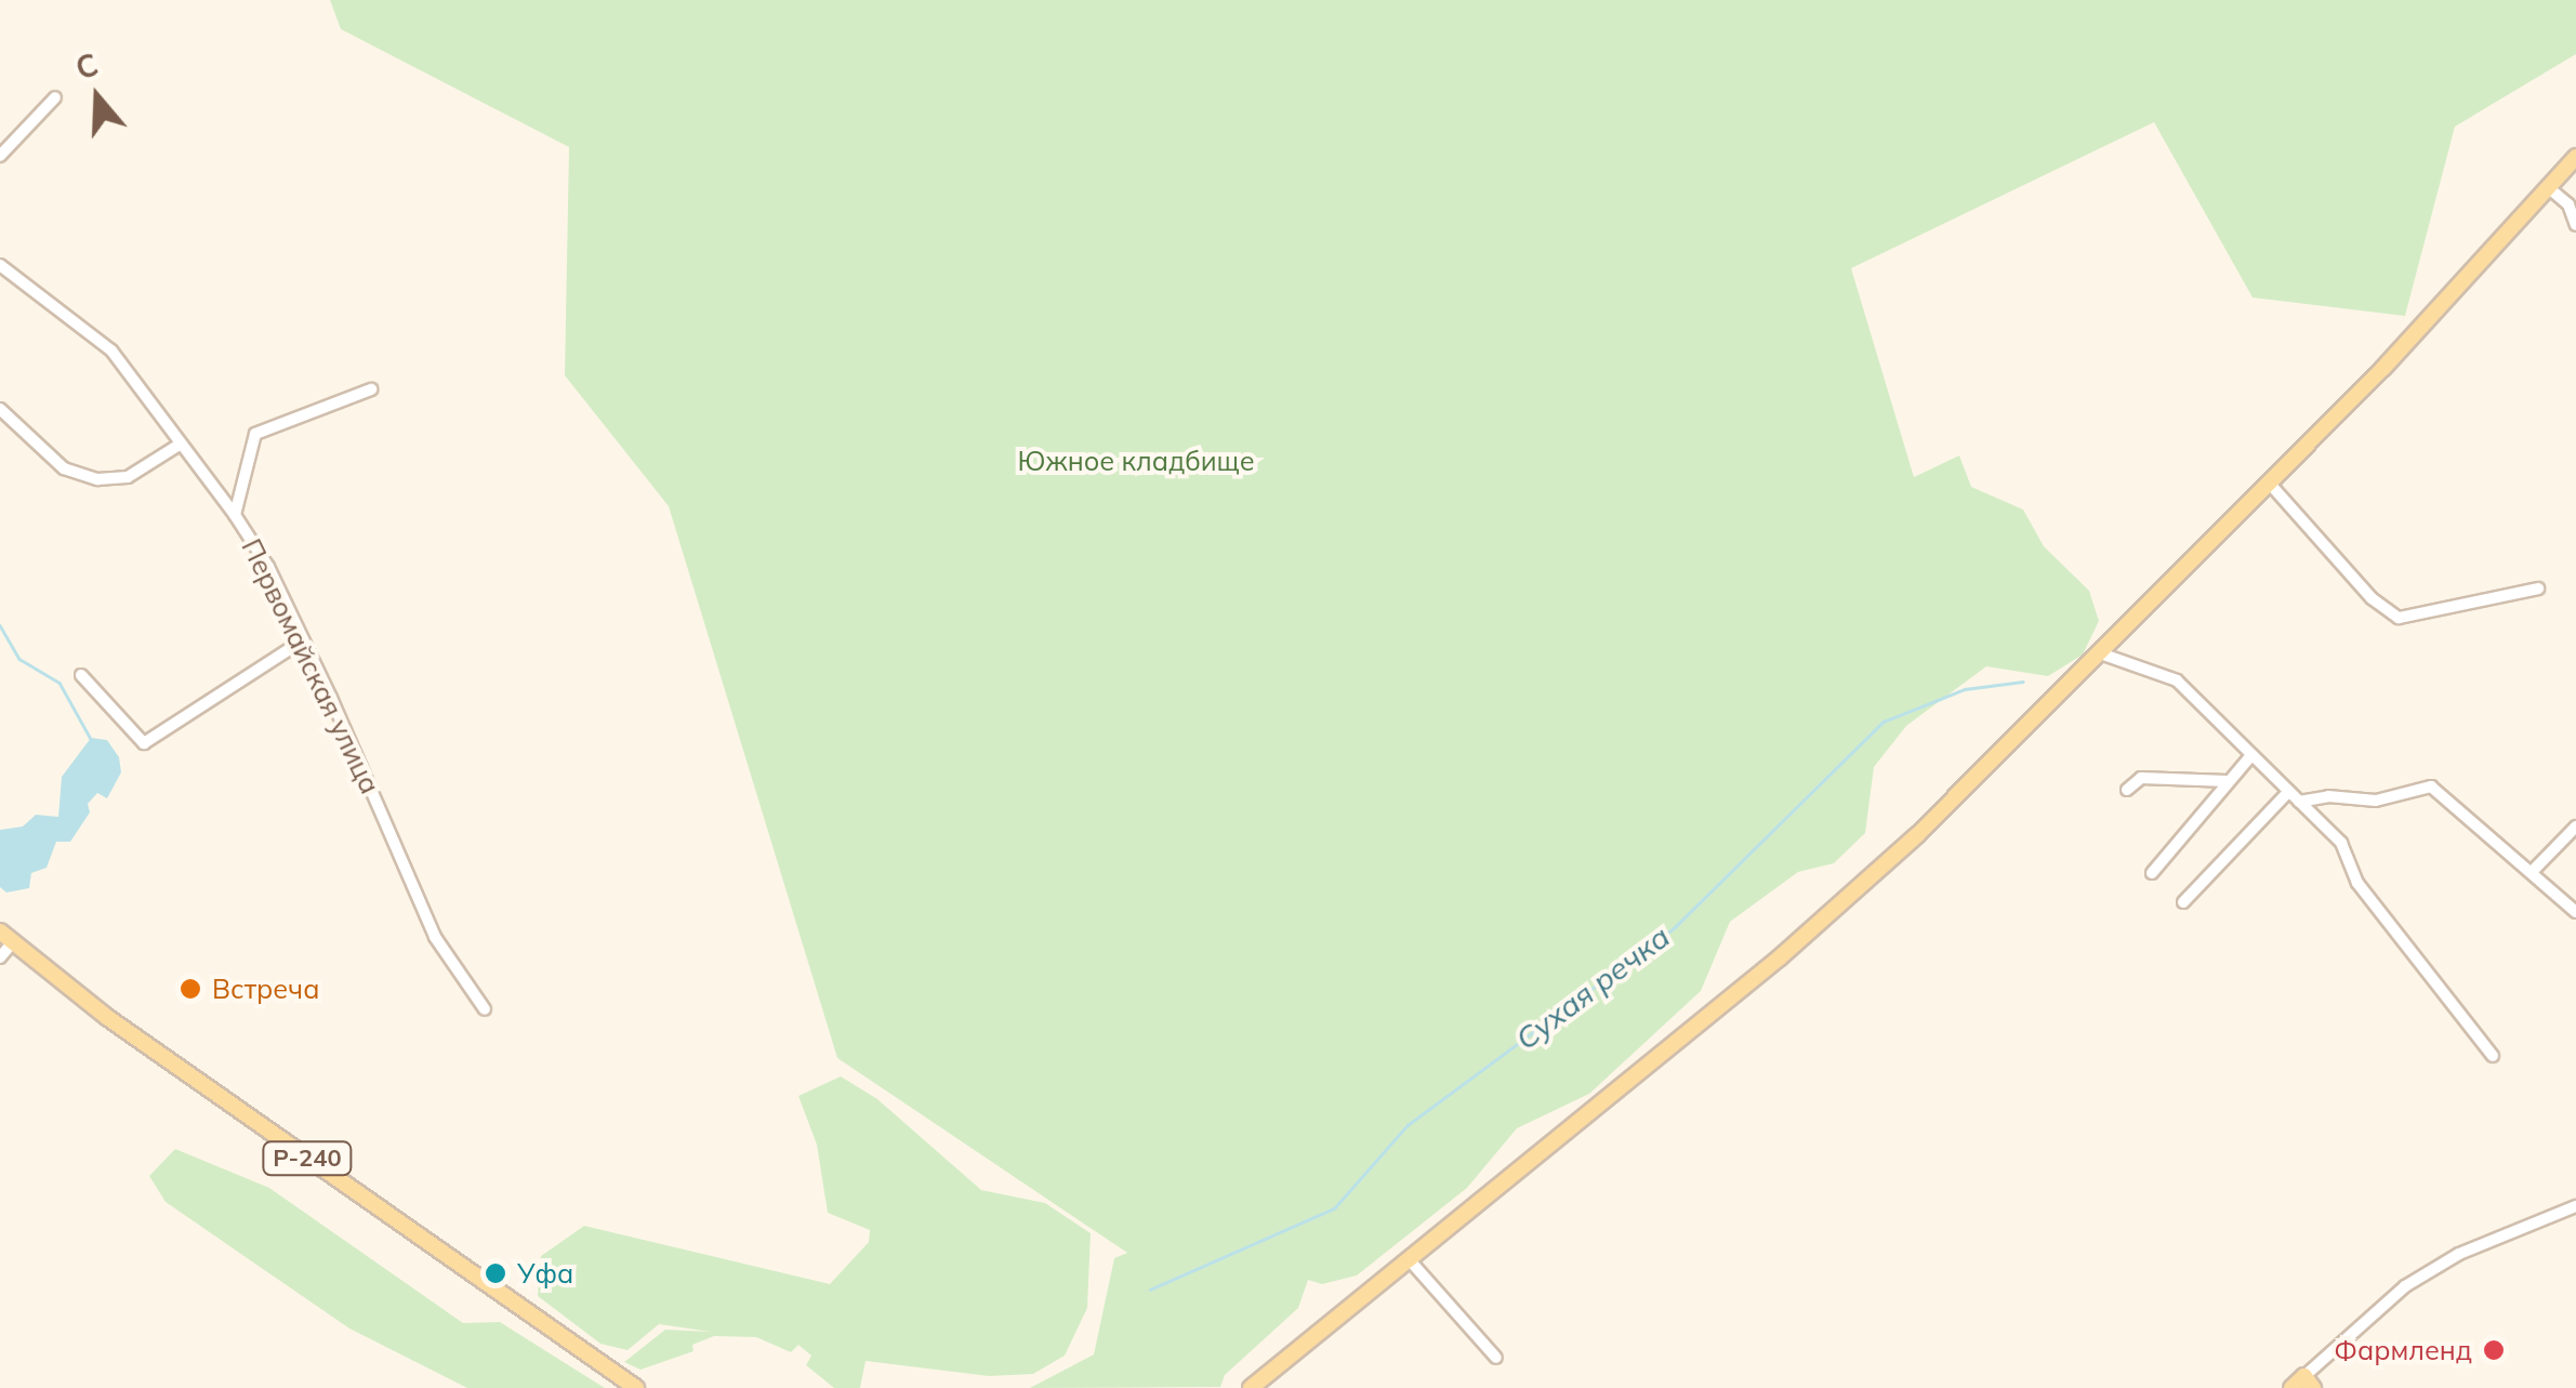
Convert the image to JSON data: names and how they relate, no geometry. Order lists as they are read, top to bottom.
{
  "streets": {
    "main road": ["Р-240"],
    "street": ["Первомайская улица"]
  },
  "water": ["Сухая речка"],
  "parks": ["Южное кладбище"],
  "places": ["Встреча", "Уфа", "Фармленд"],
  "north": "top"
}
